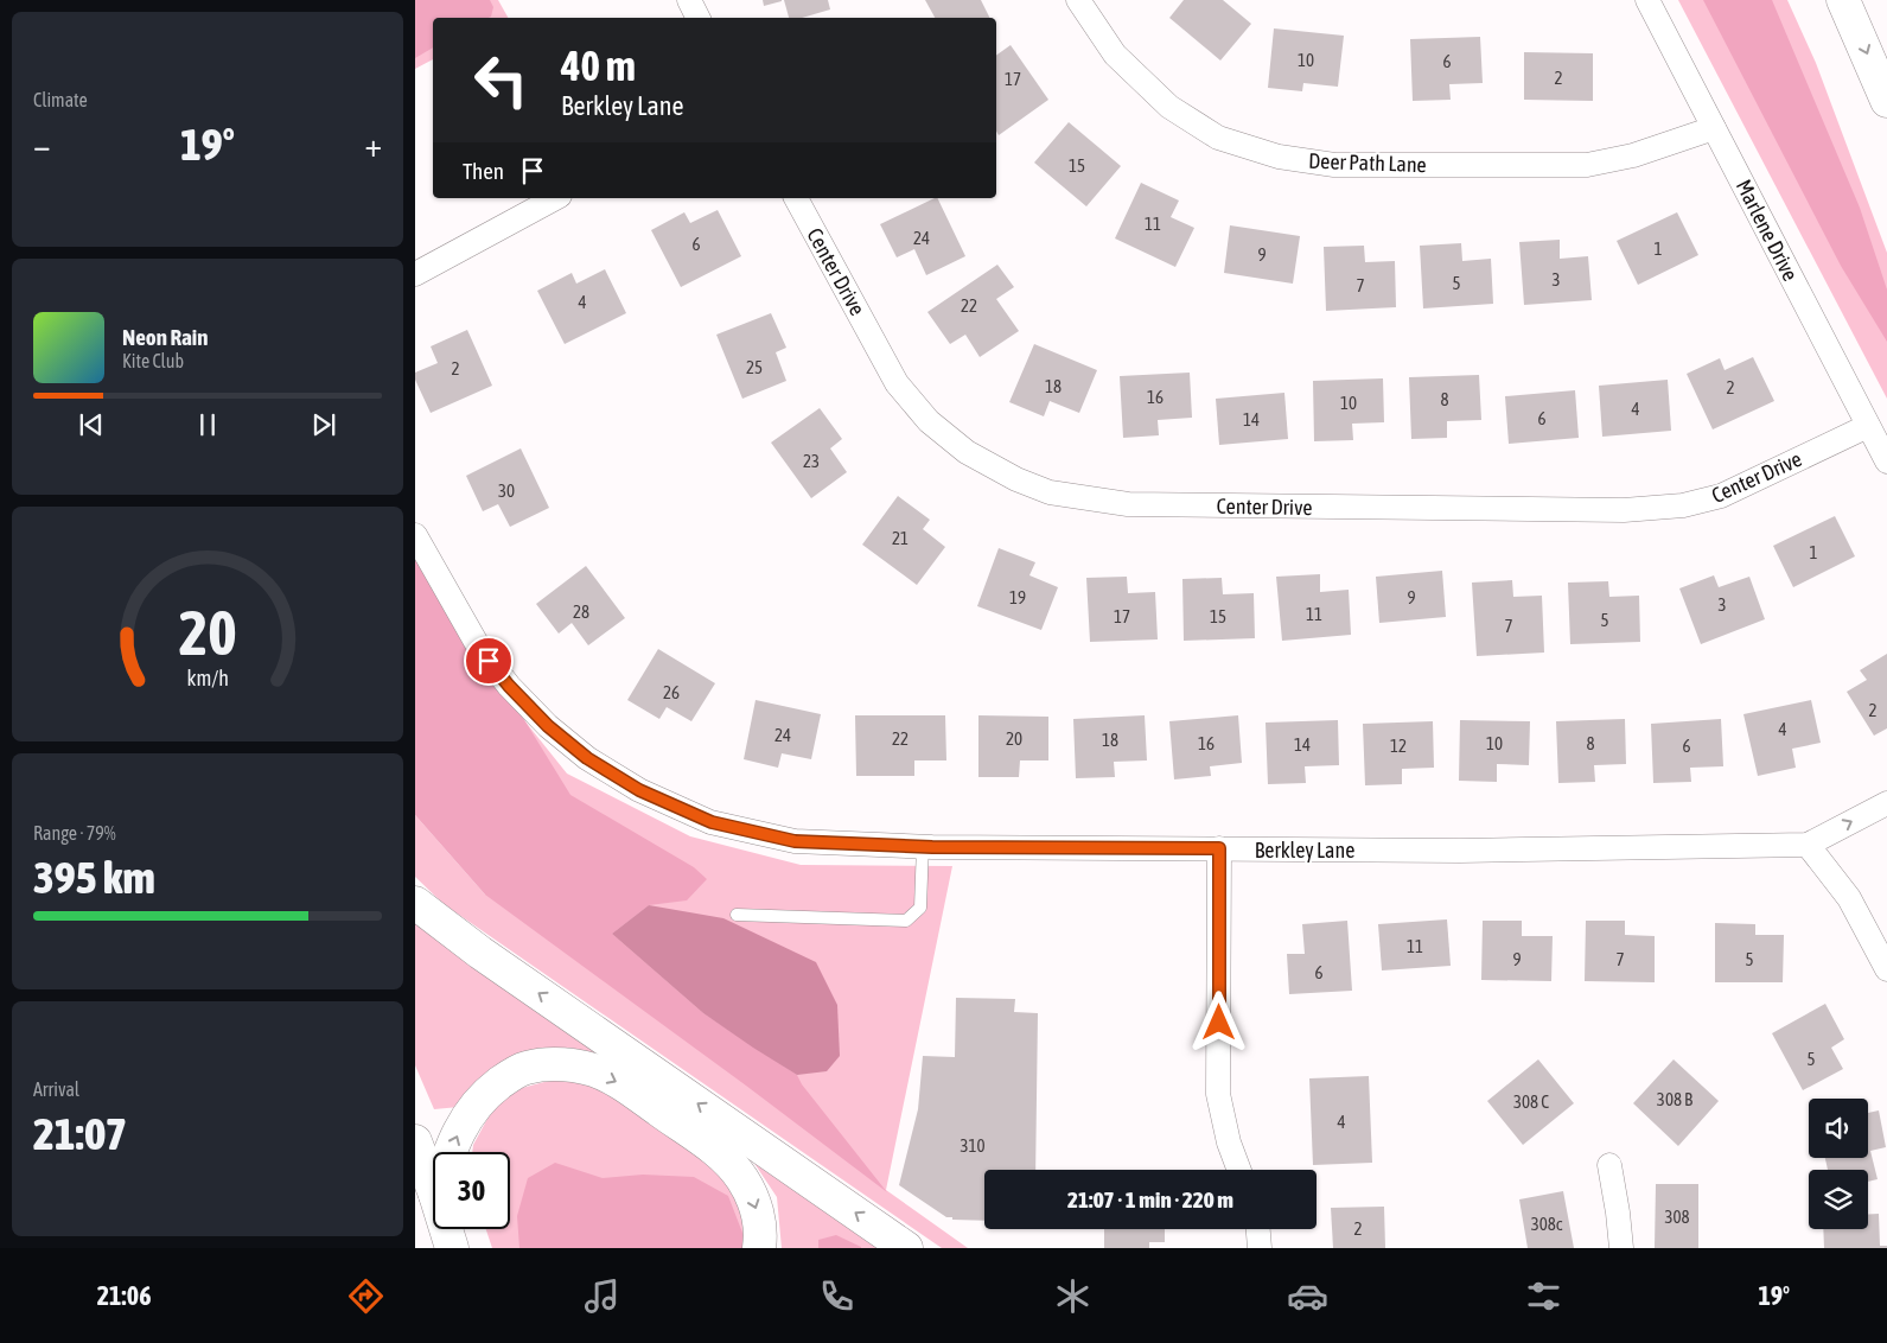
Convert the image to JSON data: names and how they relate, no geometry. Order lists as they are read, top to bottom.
{
  "streets": {
    "street": [
      "Deer Path Lane",
      "Marlene Drive",
      "Center Drive",
      "Berkley Lane"
    ]
  },
  "crossings": [
    ["Deer Path Lane", "Marlene Drive"],
    ["Marlene Drive", "Center Drive"]
  ],
  "house_numbers": [
    "10",
    "6",
    "2",
    "17",
    "15",
    "11",
    "24",
    "6",
    "1",
    "9",
    "3",
    "5",
    "7",
    "4",
    "22",
    "25",
    "2",
    "18",
    "2",
    "16",
    "8",
    "10",
    "4",
    "6",
    "14",
    "23",
    "30",
    "21",
    "1",
    "19",
    "9",
    "3",
    "28",
    "11",
    "17",
    "15",
    "5",
    "7",
    "26",
    "2",
    "4",
    "24",
    "22",
    "20",
    "18",
    "16",
    "10",
    "8",
    "14",
    "12",
    "6",
    "11",
    "9",
    "7",
    "5",
    "6",
    "5",
    "308 B",
    "308 C",
    "4",
    "310",
    "308",
    "308c",
    "2"
  ],
  "page": {
    "tile": [
      "Climate",
      ["Range · 79%", "395 km"],
      ["Arrival", "21:07"]
    ],
    "turn": ["40 m", "Berkley Lane"],
    "heat": ["−", "19°", "+"],
    "then": "Then",
    "song": ["Neon Rain", "Kite Club"],
    "limit": "30",
    "trip": "21:07 · 1 min · 220 m",
    "tabs": ["21:06", "19°"],
    "gauge": ["20", "km/h"]
  }
}
